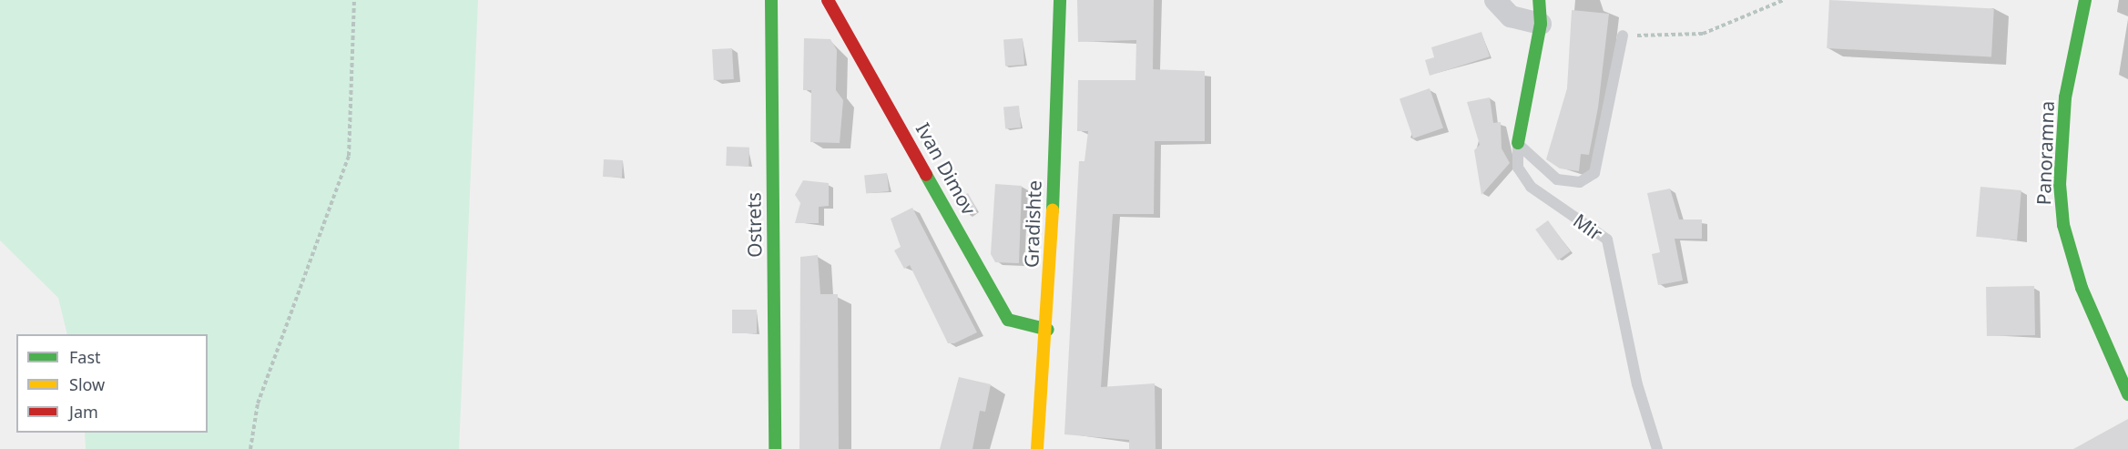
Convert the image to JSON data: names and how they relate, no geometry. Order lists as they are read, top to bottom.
{
  "streets": {
    "street": [
      "Panoramna",
      "Ivan Dimov",
      "Gradishte",
      "Ostrets",
      "Mir"
    ]
  },
  "crossings": [
    ["Ivan Dimov", "Gradishte"]
  ],
  "legend": ["Fast", "Slow", "Jam"]
}
